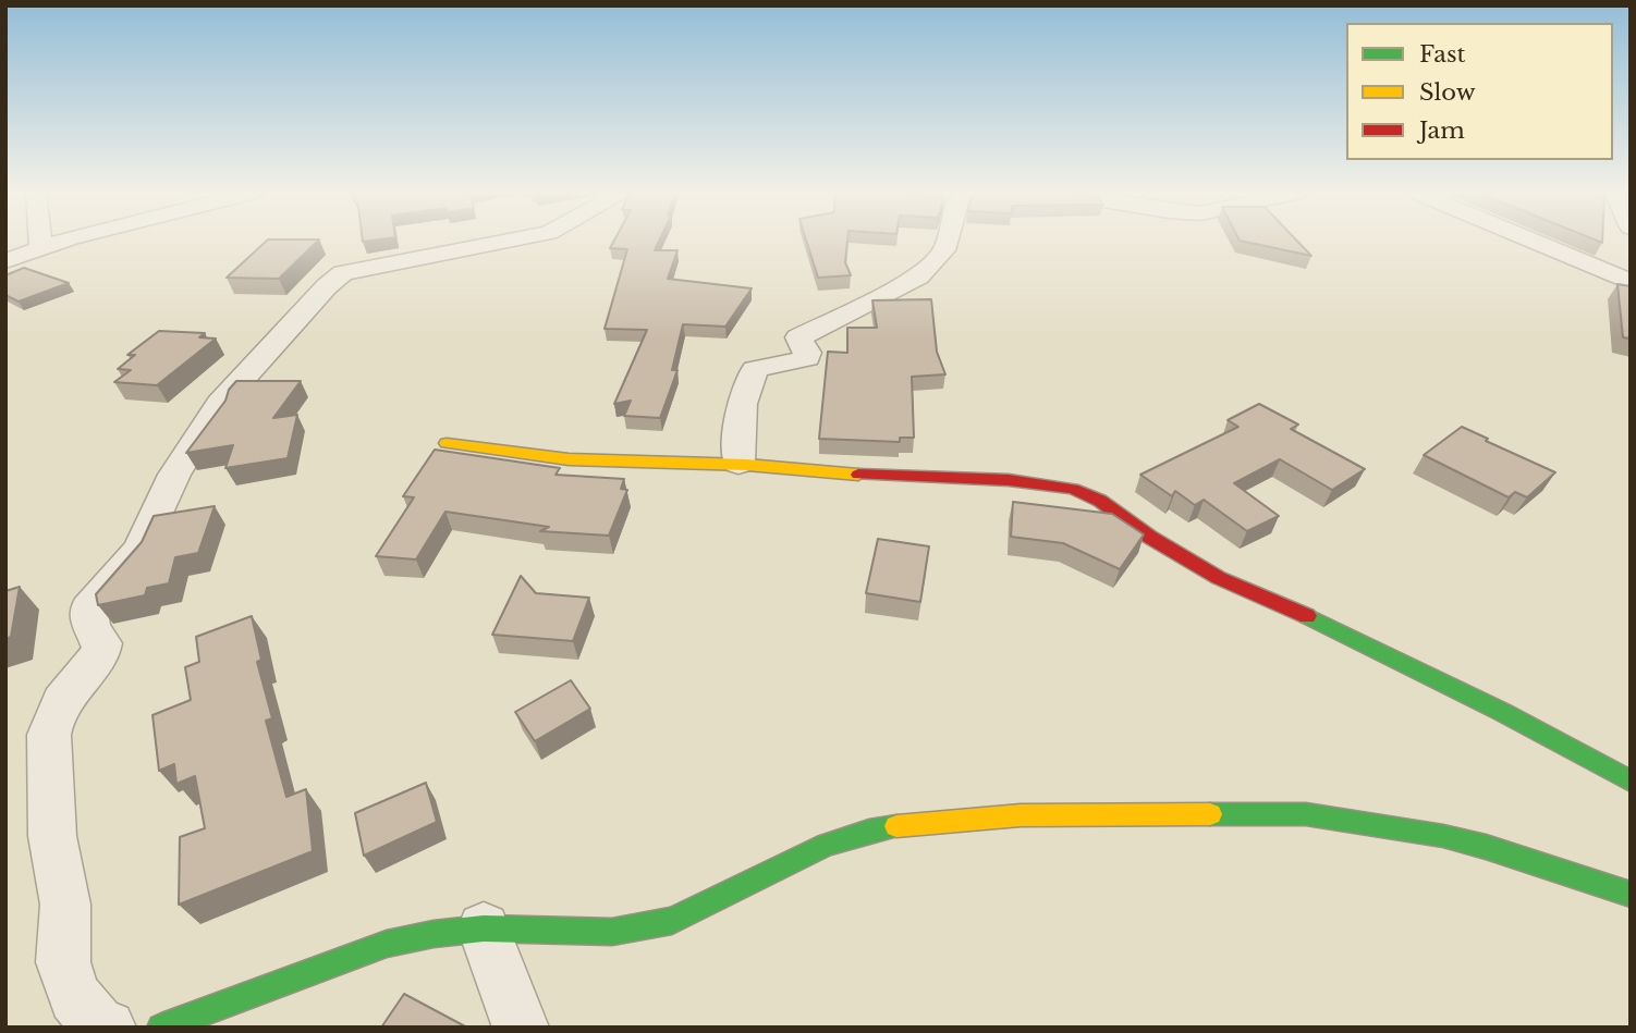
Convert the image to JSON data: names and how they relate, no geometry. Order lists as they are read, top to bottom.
{
  "legend": ["Fast", "Slow", "Jam"]
}
